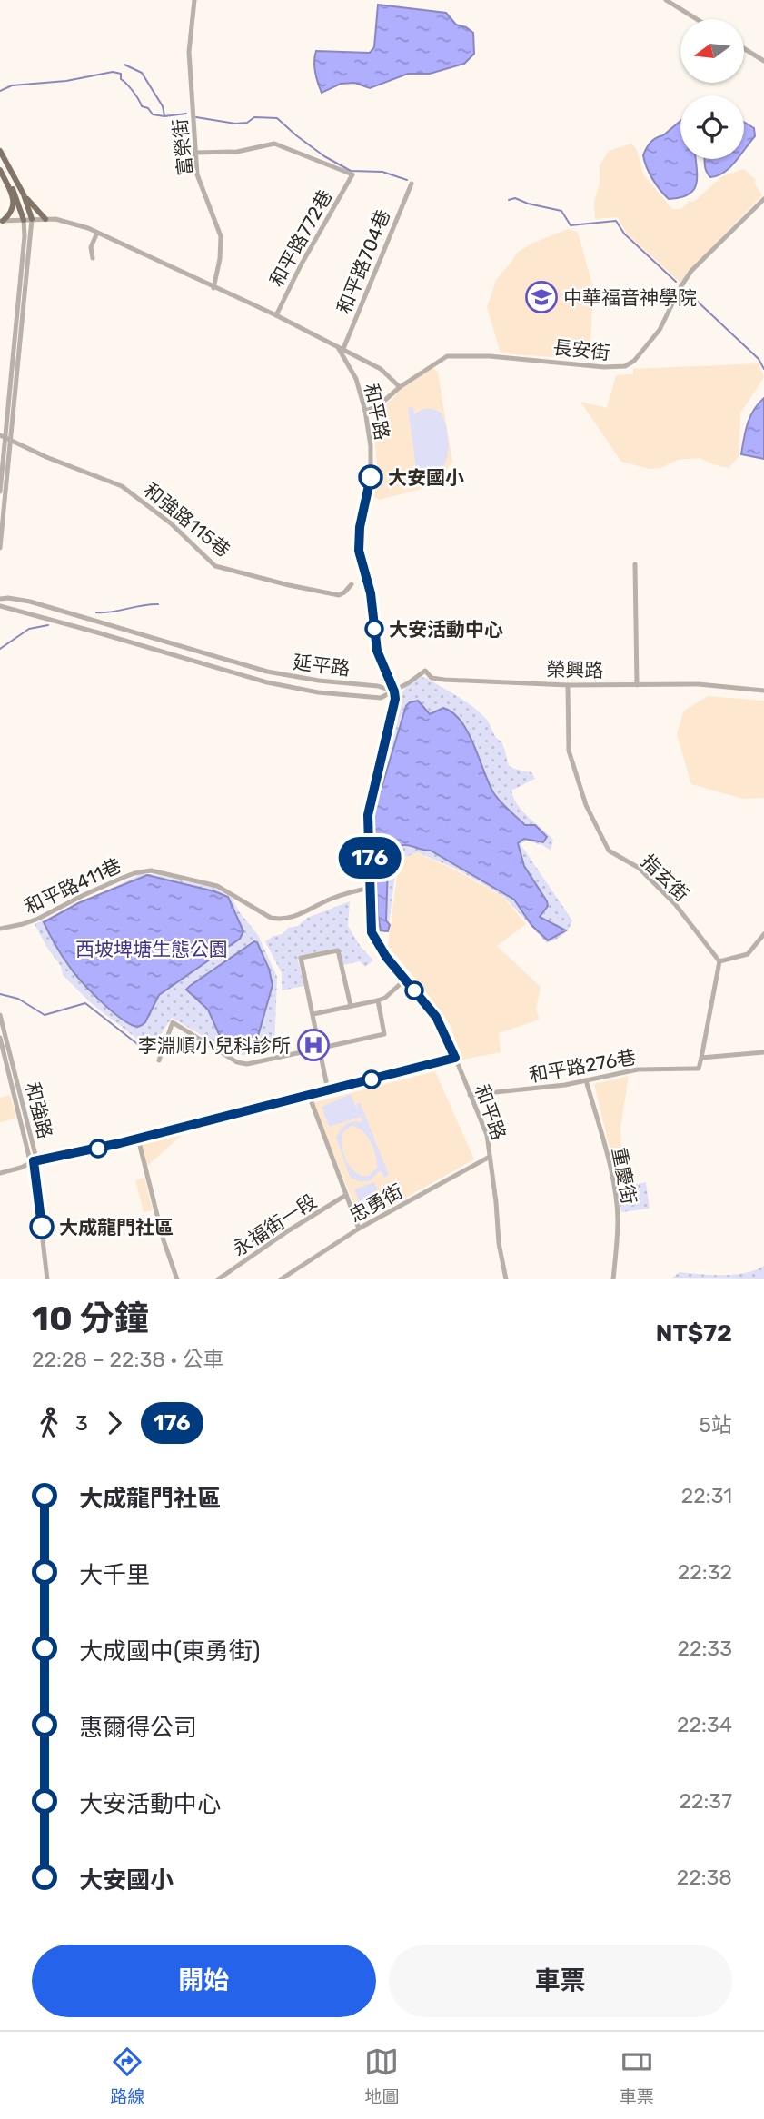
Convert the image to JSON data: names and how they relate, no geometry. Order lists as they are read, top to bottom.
{
  "streets": {
    "street": [
      "富榮街",
      "和平路772巷",
      "和平路704巷",
      "長安街",
      "和平路",
      "和強路115巷",
      "延平路",
      "榮興路",
      "指玄街",
      "和平路411巷",
      "和平路276巷",
      "和強路",
      "重慶街",
      "忠勇街",
      "永福街一段"
    ]
  },
  "crossings": [
    ["富榮街", "和平路772巷"],
    ["富榮街", "和平路"],
    ["和平路772巷", "和平路"],
    ["和平路704巷", "和平路"],
    ["長安街", "和平路"],
    ["和平路", "延平路"],
    ["和平路", "榮興路"],
    ["和平路", "和平路411巷"],
    ["和平路", "和平路276巷"],
    ["和平路", "忠勇街"],
    ["延平路", "榮興路"],
    ["榮興路", "指玄街"],
    ["和平路276巷", "重慶街"]
  ],
  "parks": ["西坡埤塘生態公園"],
  "places": {
    "school or university": ["中華福音神學院"],
    "other": ["大安國小", "大安活動中心", "大成龍門社區"],
    "hospital": ["李淵順小兒科診所"]
  },
  "lines": ["bus line 176"],
  "north": "left",
  "page": {
    "on_map": "176",
    "heading": ["10 分鐘", "22:28 – 22:38 · 公車", "NT$72"],
    "legs": ["3", "176", "5站"],
    "list": [
      {
        "name": "大成龍門社區",
        "value": "22:31"
      },
      {
        "name": "大千里",
        "value": "22:32"
      },
      {
        "name": "大成國中(東勇街)",
        "value": "22:33"
      },
      {
        "name": "惠爾得公司",
        "value": "22:34"
      },
      {
        "name": "大安活動中心",
        "value": "22:37"
      },
      {
        "name": "大安國小",
        "value": "22:38"
      }
    ],
    "buttons": ["開始", "車票"],
    "tabs": ["路線", "地圖", "車票"]
  }
}
